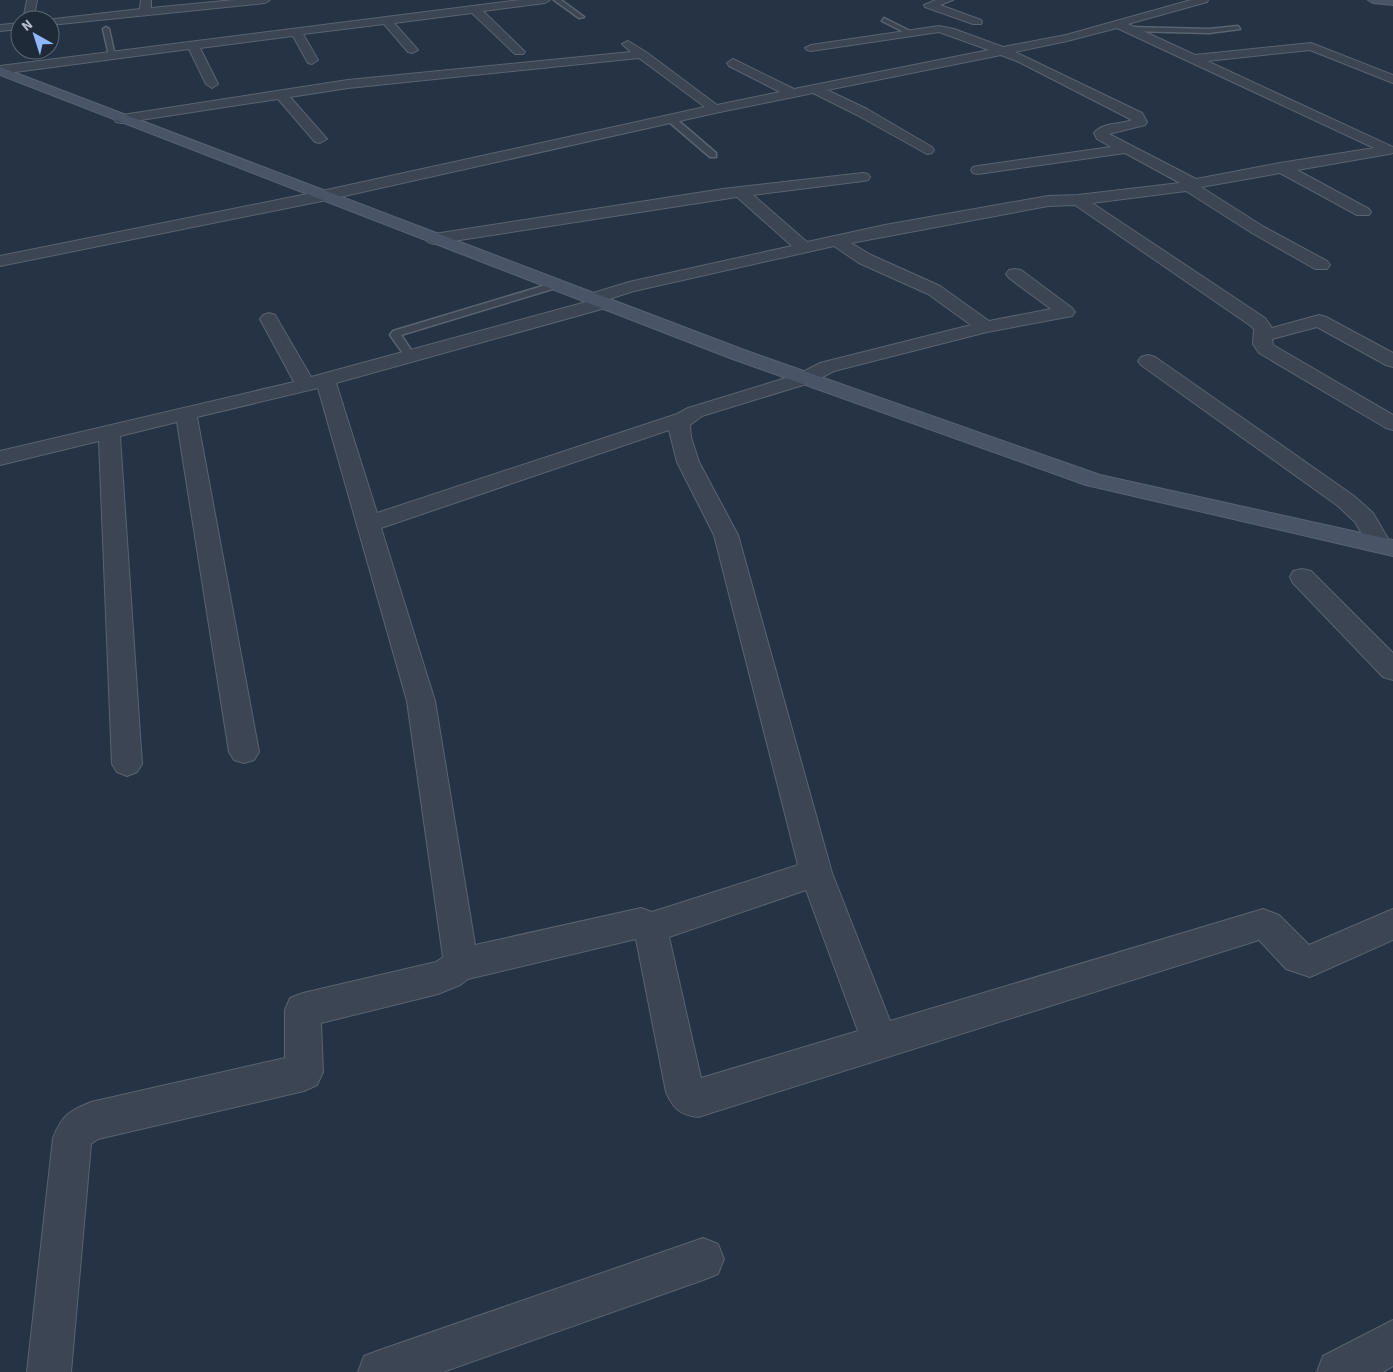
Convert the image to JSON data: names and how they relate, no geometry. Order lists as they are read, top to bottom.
{
  "north": "top left"
}
